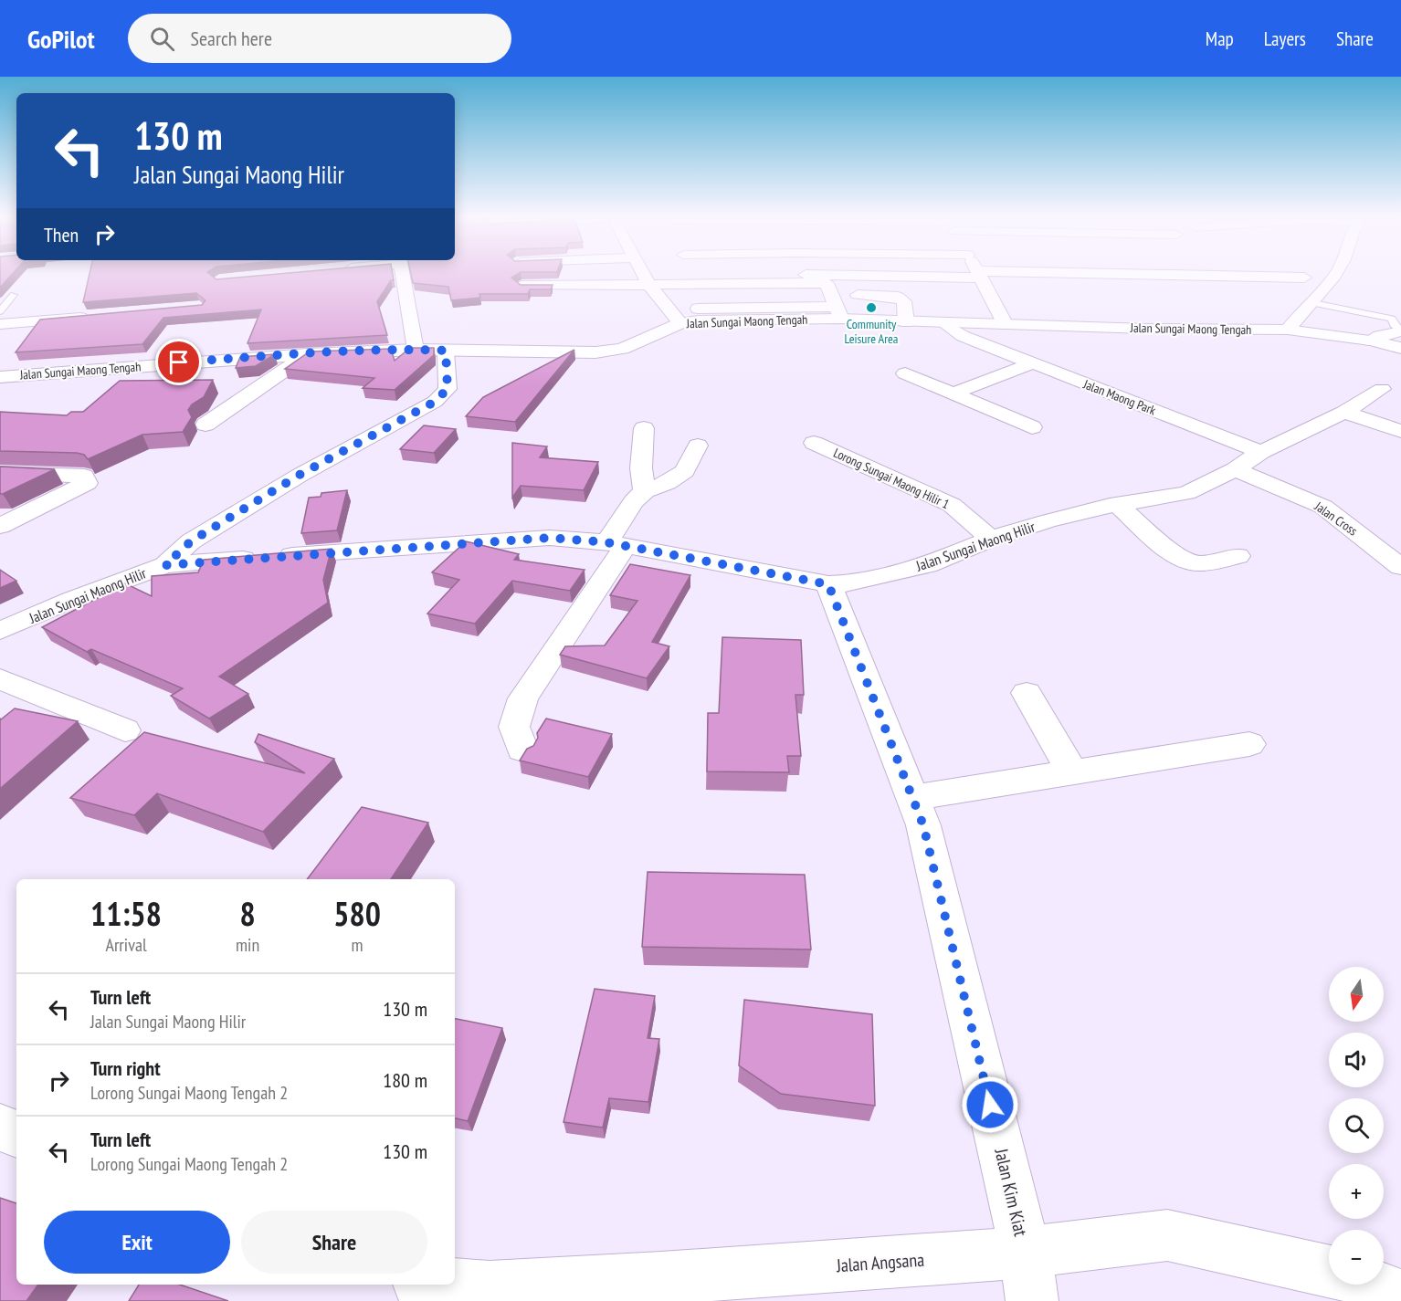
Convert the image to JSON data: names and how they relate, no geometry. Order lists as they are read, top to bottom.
{
  "streets": {
    "street": [
      "Jalan Sungai Maong Tengah",
      "Jalan Maong Park",
      "Lorong Sungai Maong Hilir 1",
      "Jalan Cross",
      "Jalan Sungai Maong Hilir",
      "Jalan Kim Kiat",
      "Jalan Angsana"
    ]
  },
  "crossings": [
    ["Jalan Sungai Maong Tengah", "Jalan Maong Park"],
    ["Jalan Maong Park", "Jalan Sungai Maong Hilir"],
    ["Lorong Sungai Maong Hilir 1", "Jalan Sungai Maong Hilir"],
    ["Jalan Cross", "Jalan Sungai Maong Hilir"],
    ["Jalan Sungai Maong Hilir", "Jalan Kim Kiat"],
    ["Jalan Kim Kiat", "Jalan Angsana"]
  ],
  "places": ["Community Leisure Area"],
  "north": "bottom",
  "page": {
    "header": "GoPilot",
    "search": "Search here",
    "nav": ["Map", "Layers", "Share"],
    "turn": ["130 m", "Jalan Sungai Maong Hilir"],
    "then": "Then",
    "eta": [
      "11:58",
      "Arrival",
      "8",
      "min",
      "580",
      "m"
    ],
    "map_buttons": ["+", "−"],
    "list": [
      {
        "name": "Turn left",
        "note": "Jalan Sungai Maong Hilir",
        "value": "130 m"
      },
      {
        "name": "Turn right",
        "note": "Lorong Sungai Maong Tengah 2",
        "value": "180 m"
      },
      {
        "name": "Turn left",
        "note": "Lorong Sungai Maong Tengah 2",
        "value": "130 m"
      }
    ],
    "buttons": ["Exit", "Share"]
  }
}
